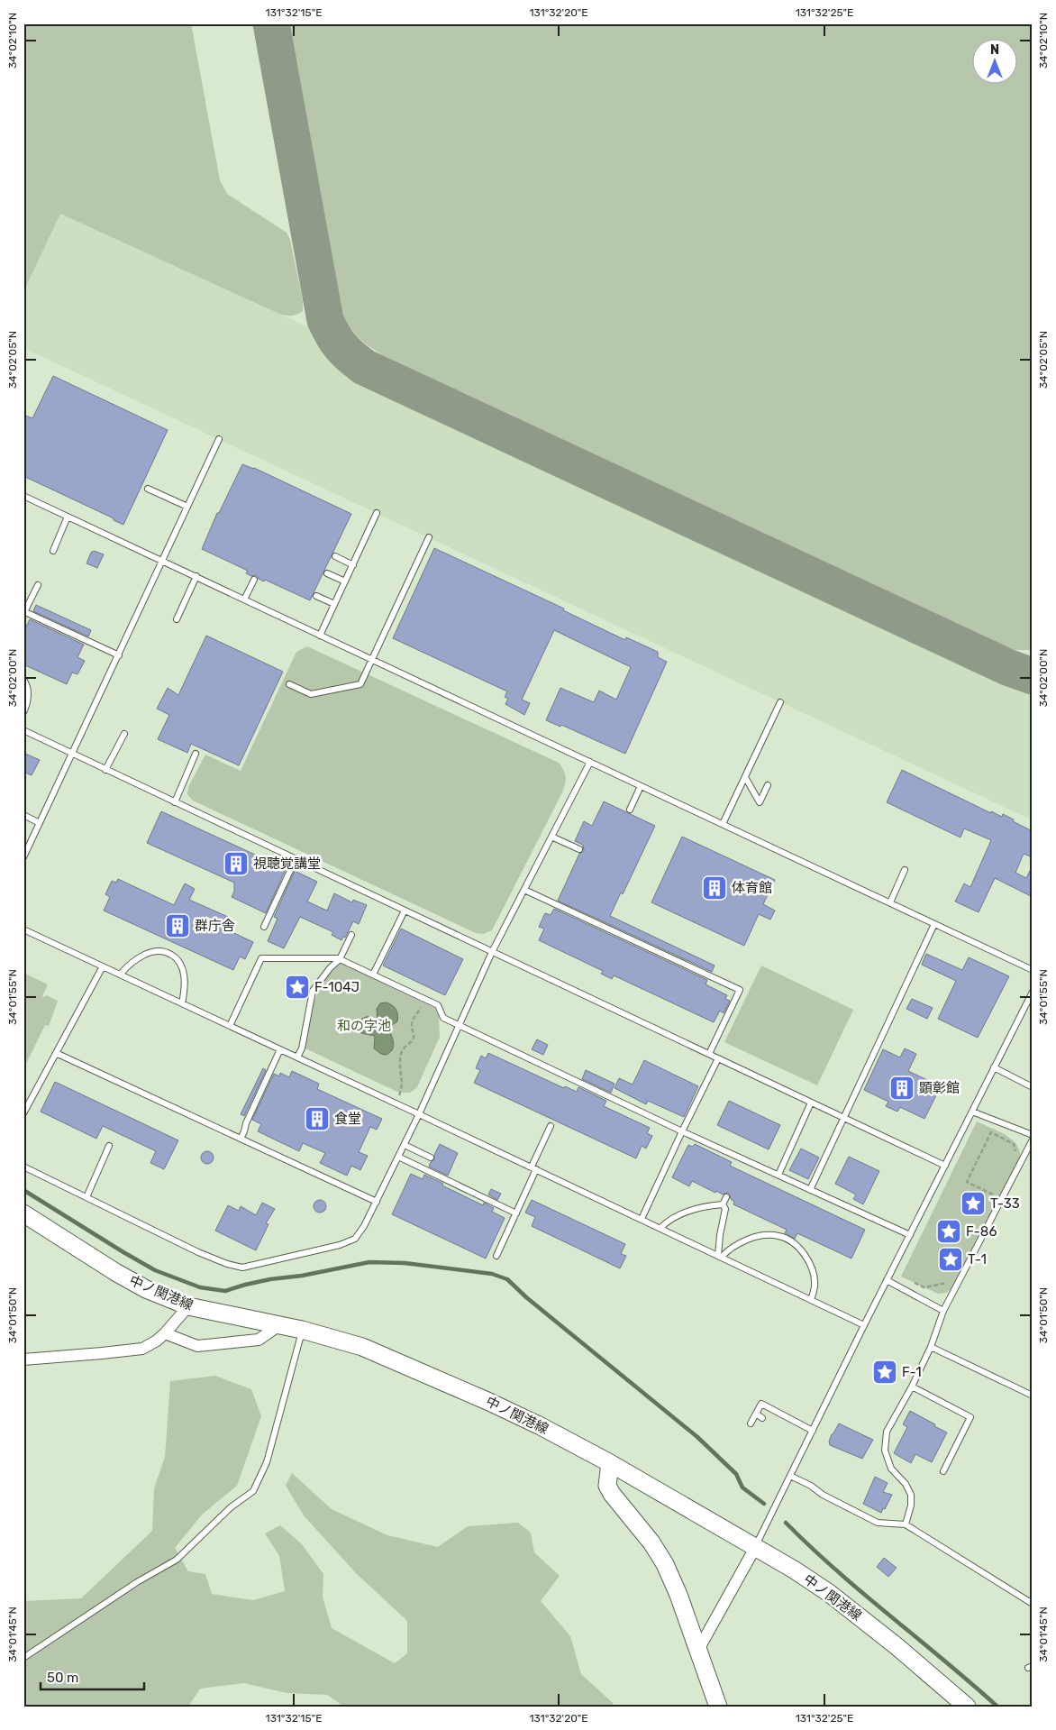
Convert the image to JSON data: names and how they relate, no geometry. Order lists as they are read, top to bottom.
{
  "streets": {
    "main road": ["中ノ関港線"]
  },
  "parks": ["和の字池"],
  "places": {
    "building": [
      "視聴覚講堂",
      "体育館",
      "群庁舎",
      "顕彰館",
      "食堂"
    ],
    "place": [
      "F-104J",
      "T-33",
      "F-86",
      "T-1",
      "F-1"
    ]
  },
  "scale_bar": "50 m",
  "north": "top",
  "coordinates": [
    "131°32'15\"E",
    "131°32'20\"E",
    "131°32'25\"E",
    "34°02'10\"N",
    "34°02'05\"N",
    "34°02'00\"N",
    "34°01'55\"N",
    "34°01'50\"N",
    "34°01'45\"N"
  ]
}
